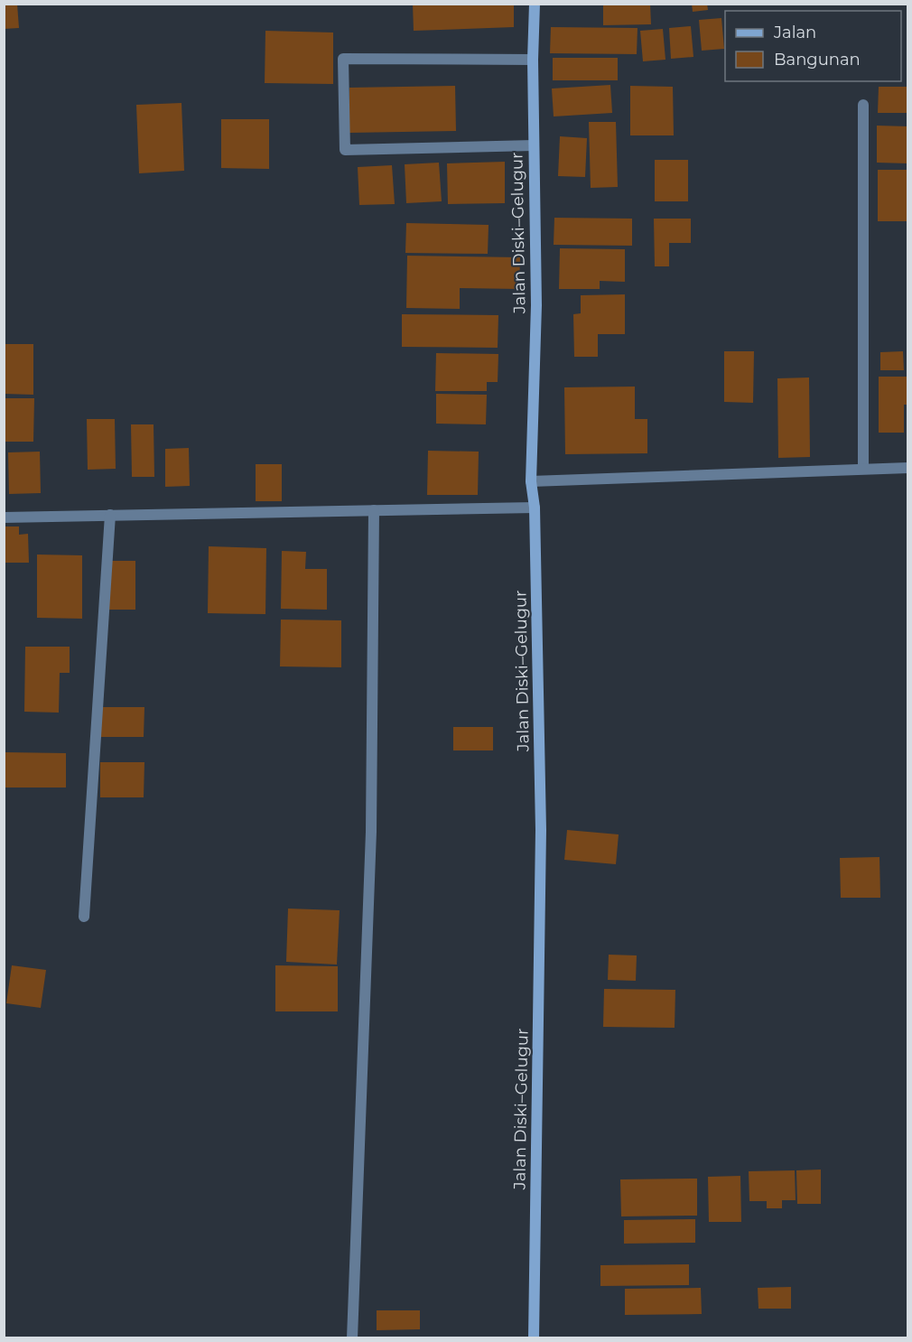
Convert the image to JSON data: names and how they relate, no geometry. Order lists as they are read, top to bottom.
{
  "streets": {
    "main road": ["Jalan Diski–Gelugur"]
  },
  "legend": ["Jalan", "Bangunan"]
}
